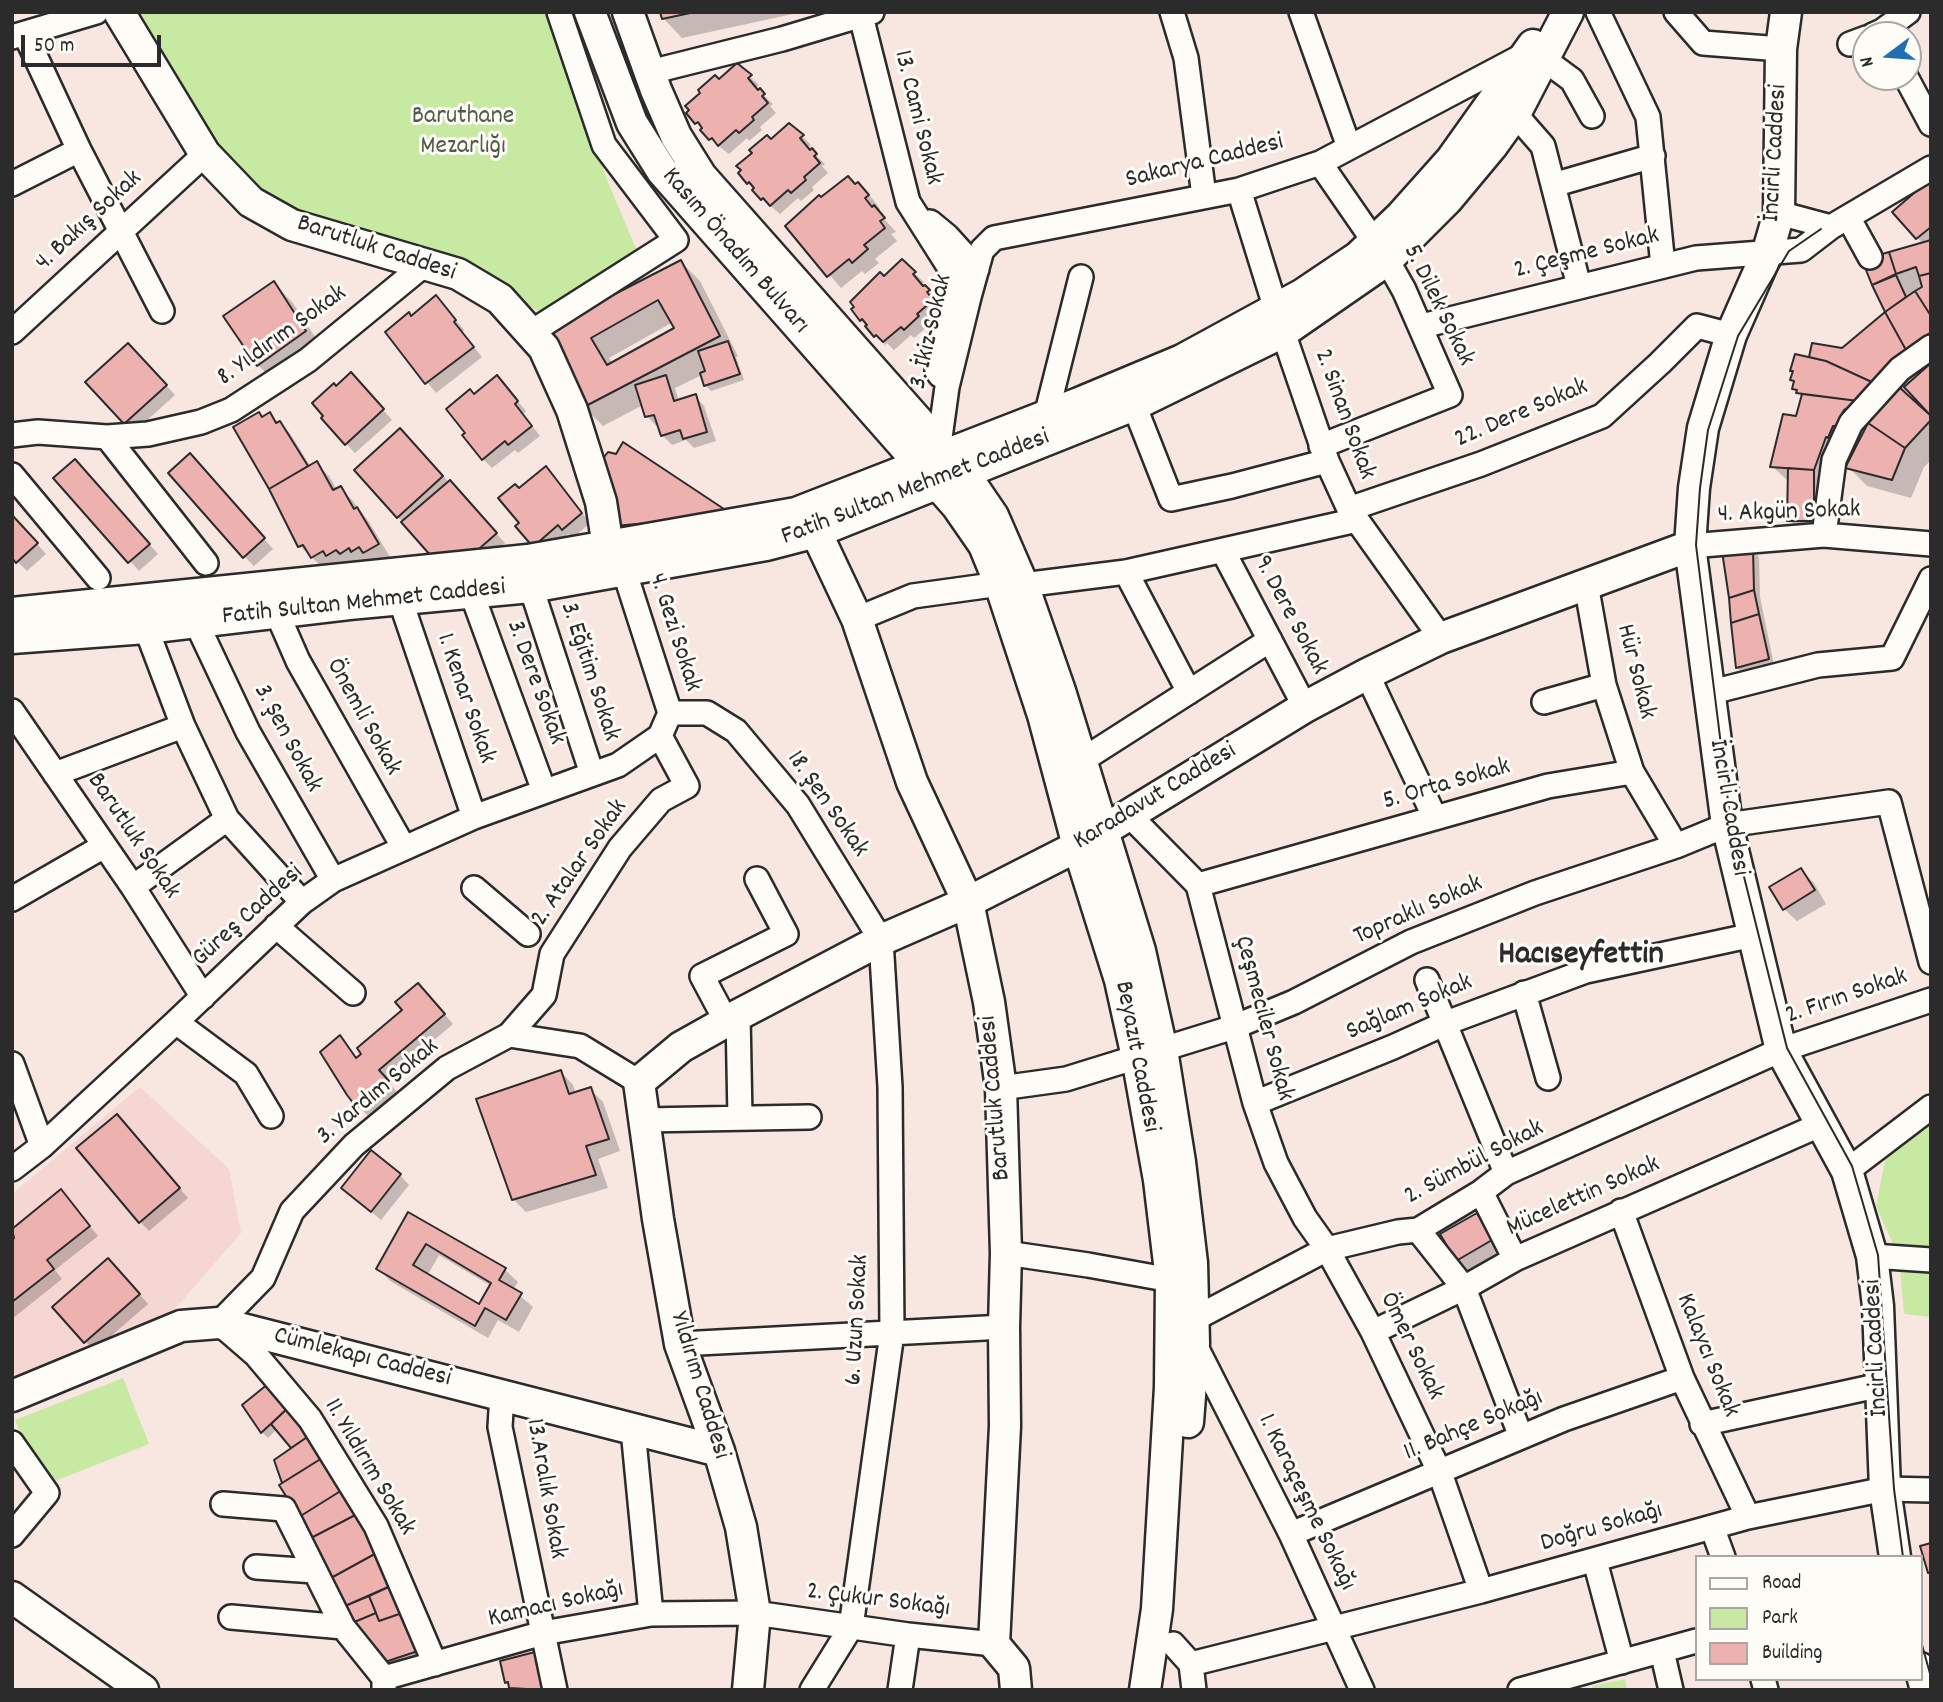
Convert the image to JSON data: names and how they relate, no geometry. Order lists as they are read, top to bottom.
{
  "streets": {
    "main road": [
      "İncirli Caddesi",
      "Barutluk Caddesi",
      "Kasım Önadım Bulvarı",
      "Fatih Sultan Mehmet Caddesi",
      "Karadavut Caddesi",
      "Beyazıt Caddesi",
      "Cümlekapı Caddesi",
      "Yıldırım Caddesi"
    ],
    "street": [
      "13. Cami Sokak",
      "Sakarya Caddesi",
      "4. Bakış Sokak",
      "2. Çeşme Sokak",
      "5. Dilek Sokak",
      "3. İkiz Sokak",
      "8. Yıldırım Sokak",
      "2. Sinan Sokak",
      "22. Dere Sokak",
      "4. Akgün Sokak",
      "9. Dere Sokak",
      "4. Gezi Sokak",
      "3. Eğitim Sokak",
      "Hür Sokak",
      "3. Dere Sokak",
      "1. Kenar Sokak",
      "Önemli Sokak",
      "3. Şen Sokak",
      "5. Orta Sokak",
      "18. Şen Sokak",
      "Barutluk Sokak",
      "2. Atalar Sokak",
      "Topraklı Sokak",
      "Güreş Caddesi",
      "2. Fırın Sokak",
      "Sağlam Sokak",
      "Çeşmeciler Sokak",
      "3. Yardım Sokak",
      "2. Sümbül Sokak",
      "Mücelettin Sokak",
      "6. Uzun Sokak",
      "Ömer Sokak",
      "Kalaycı Sokak",
      "11. Bahçe Sokağı",
      "11. Yıldırım Sokak",
      "13.Aralık Sokak",
      "1. Karaçeşme Sokağı",
      "Doğru Sokağı",
      "2. Çukur Sokağı",
      "Kamacı Sokağı"
    ]
  },
  "crossings": [
    ["13. Cami Sokak", "3. İkiz Sokak"],
    ["İncirli Caddesi", "2. Çeşme Sokak"],
    ["İncirli Caddesi", "22. Dere Sokak"],
    ["İncirli Caddesi", "4. Akgün Sokak"],
    ["İncirli Caddesi", "Karadavut Caddesi"],
    ["İncirli Caddesi", "Topraklı Sokak"],
    ["İncirli Caddesi", "2. Fırın Sokak"],
    ["İncirli Caddesi", "Sağlam Sokak"],
    ["İncirli Caddesi", "2. Sümbül Sokak"],
    ["İncirli Caddesi", "Mücelettin Sokak"],
    ["İncirli Caddesi", "Doğru Sokağı"],
    ["Sakarya Caddesi", "5. Dilek Sokak"],
    ["Sakarya Caddesi", "3. İkiz Sokak"],
    ["Sakarya Caddesi", "2. Sinan Sokak"],
    ["Sakarya Caddesi", "Fatih Sultan Mehmet Caddesi"],
    ["4. Bakış Sokak", "Barutluk Caddesi"],
    ["Barutluk Caddesi", "8. Yıldırım Sokak"],
    ["Barutluk Caddesi", "22. Dere Sokak"],
    ["Barutluk Caddesi", "Fatih Sultan Mehmet Caddesi"],
    ["Barutluk Caddesi", "4. Gezi Sokak"],
    ["Barutluk Caddesi", "Karadavut Caddesi"],
    ["Barutluk Caddesi", "Topraklı Sokak"],
    ["Barutluk Caddesi", "2. Çukur Sokağı"],
    ["Kasım Önadım Bulvarı", "3. İkiz Sokak"],
    ["Kasım Önadım Bulvarı", "Fatih Sultan Mehmet Caddesi"],
    ["Kasım Önadım Bulvarı", "Beyazıt Caddesi"],
    ["2. Çeşme Sokak", "5. Dilek Sokak"],
    ["5. Dilek Sokak", "2. Sinan Sokak"],
    ["5. Dilek Sokak", "Fatih Sultan Mehmet Caddesi"],
    ["3. İkiz Sokak", "Fatih Sultan Mehmet Caddesi"],
    ["3. İkiz Sokak", "Beyazıt Caddesi"],
    ["2. Sinan Sokak", "22. Dere Sokak"],
    ["2. Sinan Sokak", "Fatih Sultan Mehmet Caddesi"],
    ["2. Sinan Sokak", "Karadavut Caddesi"],
    ["22. Dere Sokak", "9. Dere Sokak"],
    ["22. Dere Sokak", "Beyazıt Caddesi"],
    ["Fatih Sultan Mehmet Caddesi", "4. Gezi Sokak"],
    ["Fatih Sultan Mehmet Caddesi", "3. Eğitim Sokak"],
    ["Fatih Sultan Mehmet Caddesi", "3. Dere Sokak"],
    ["Fatih Sultan Mehmet Caddesi", "1. Kenar Sokak"],
    ["Fatih Sultan Mehmet Caddesi", "Önemli Sokak"],
    ["Fatih Sultan Mehmet Caddesi", "3. Şen Sokak"],
    ["Fatih Sultan Mehmet Caddesi", "Beyazıt Caddesi"],
    ["4. Akgün Sokak", "Karadavut Caddesi"],
    ["9. Dere Sokak", "Karadavut Caddesi"],
    ["4. Gezi Sokak", "18. Şen Sokak"],
    ["3. Eğitim Sokak", "Güreş Caddesi"],
    ["Hür Sokak", "5. Orta Sokak"],
    ["Hür Sokak", "Karadavut Caddesi"],
    ["3. Dere Sokak", "Güreş Caddesi"],
    ["1. Kenar Sokak", "Güreş Caddesi"],
    ["Önemli Sokak", "Güreş Caddesi"],
    ["3. Şen Sokak", "Güreş Caddesi"],
    ["5. Orta Sokak", "Çeşmeciler Sokak"],
    ["Karadavut Caddesi", "18. Şen Sokak"],
    ["Karadavut Caddesi", "Çeşmeciler Sokak"],
    ["Karadavut Caddesi", "Beyazıt Caddesi"],
    ["Karadavut Caddesi", "6. Uzun Sokak"],
    ["Karadavut Caddesi", "Yıldırım Caddesi"],
    ["18. Şen Sokak", "6. Uzun Sokak"],
    ["Barutluk Sokak", "Güreş Caddesi"],
    ["2. Atalar Sokak", "Güreş Caddesi"],
    ["2. Atalar Sokak", "3. Yardım Sokak"],
    ["Topraklı Sokak", "Çeşmeciler Sokak"],
    ["Topraklı Sokak", "Beyazıt Caddesi"],
    ["2. Fırın Sokak", "2. Sümbül Sokak"],
    ["Sağlam Sokak", "Çeşmeciler Sokak"],
    ["Çeşmeciler Sokak", "2. Sümbül Sokak"],
    ["Çeşmeciler Sokak", "Ömer Sokak"],
    ["Beyazıt Caddesi", "2. Sümbül Sokak"],
    ["Beyazıt Caddesi", "1. Karaçeşme Sokağı"],
    ["Beyazıt Caddesi", "Doğru Sokağı"],
    ["3. Yardım Sokak", "Cümlekapı Caddesi"],
    ["3. Yardım Sokak", "11. Yıldırım Sokak"],
    ["2. Sümbül Sokak", "Ömer Sokak"],
    ["2. Sümbül Sokak", "1. Karaçeşme Sokağı"],
    ["Mücelettin Sokak", "Ömer Sokak"],
    ["Mücelettin Sokak", "Kalaycı Sokak"],
    ["6. Uzun Sokak", "2. Çukur Sokağı"],
    ["Ömer Sokak", "11. Bahçe Sokağı"],
    ["Ömer Sokak", "Doğru Sokağı"],
    ["Kalaycı Sokak", "11. Bahçe Sokağı"],
    ["Kalaycı Sokak", "Doğru Sokağı"],
    ["Cümlekapı Caddesi", "Yıldırım Caddesi"],
    ["Cümlekapı Caddesi", "11. Yıldırım Sokak"],
    ["Cümlekapı Caddesi", "13.Aralık Sokak"],
    ["Yıldırım Caddesi", "2. Çukur Sokağı"],
    ["Yıldırım Caddesi", "Kamacı Sokağı"],
    ["11. Bahçe Sokağı", "1. Karaçeşme Sokağı"],
    ["11. Yıldırım Sokak", "Kamacı Sokağı"],
    ["13.Aralık Sokak", "Kamacı Sokağı"],
    ["1. Karaçeşme Sokağı", "Doğru Sokağı"],
    ["2. Çukur Sokağı", "Kamacı Sokağı"]
  ],
  "districts": ["Hacıseyfettin"],
  "parks": ["Baruthane Mezarlığı"],
  "legend": ["Road", "Park", "Building"],
  "scale_bar": "50 m",
  "north": "left"
}
